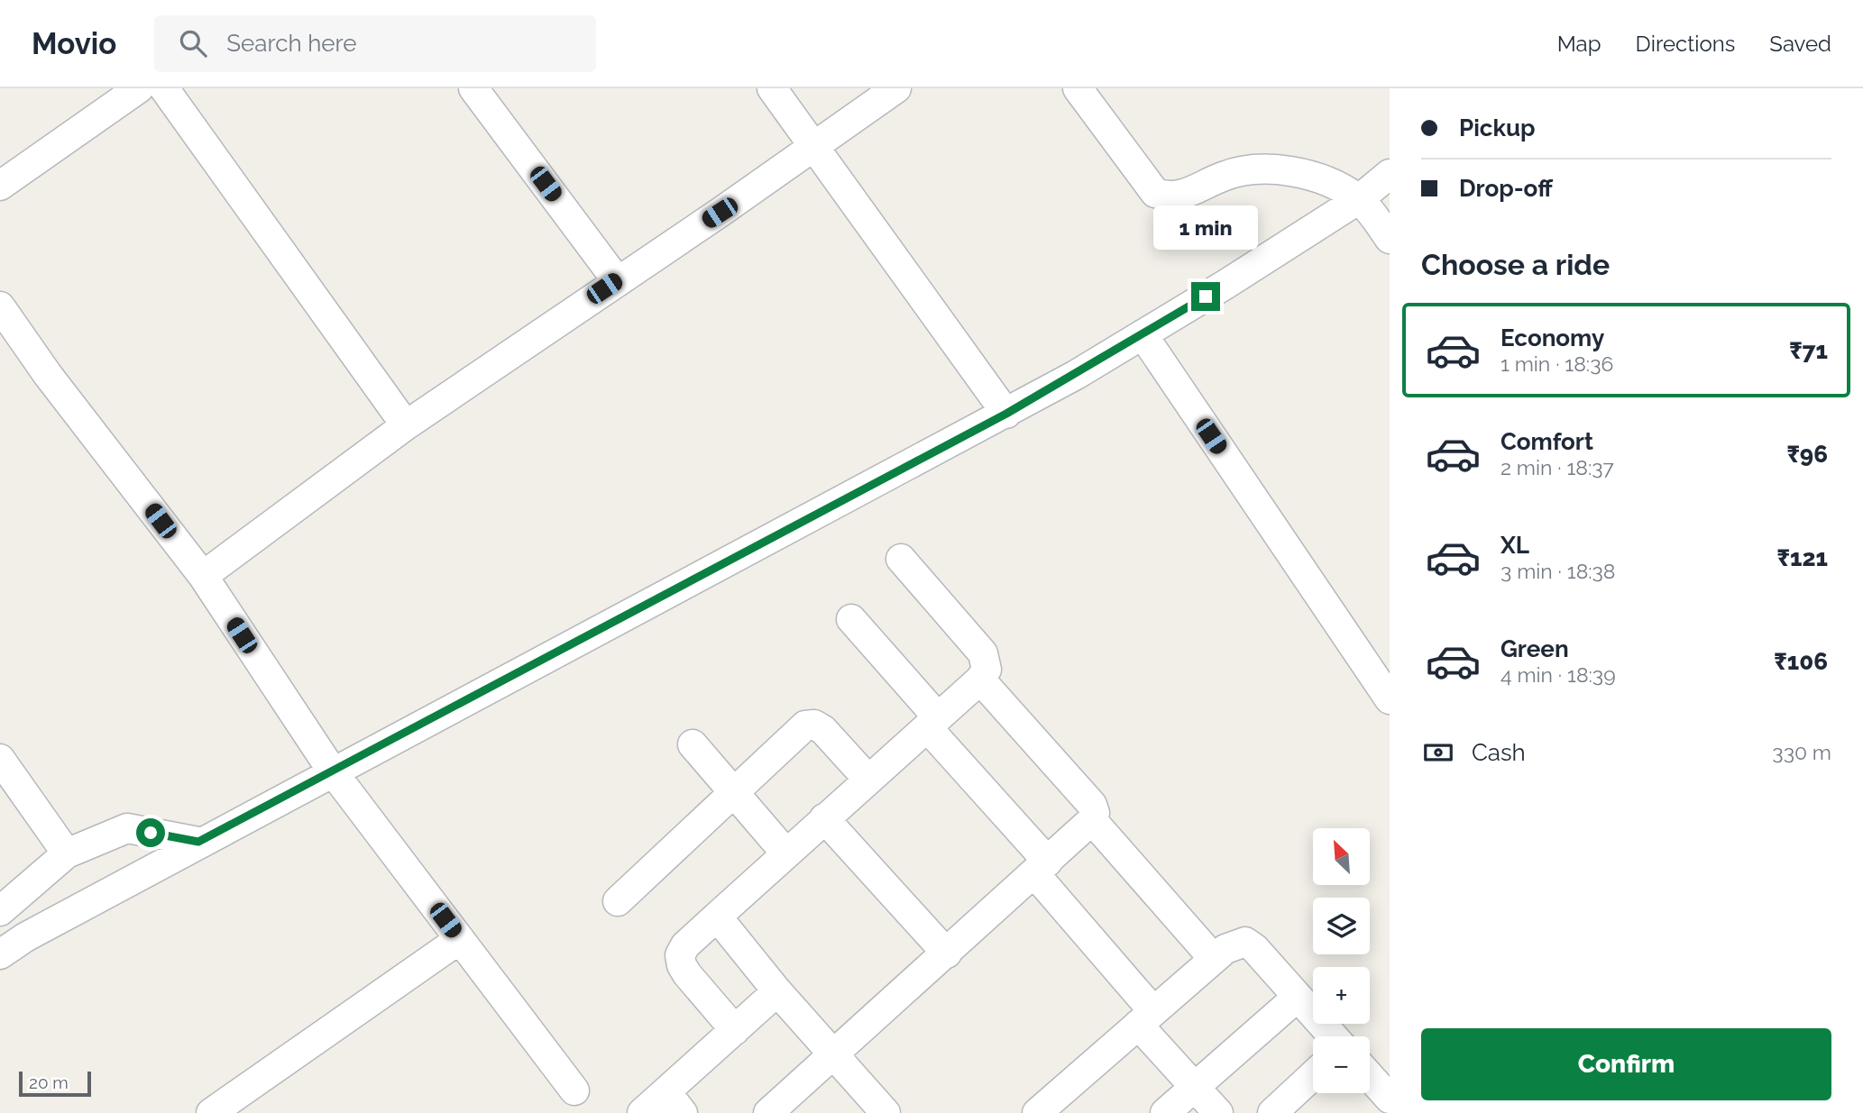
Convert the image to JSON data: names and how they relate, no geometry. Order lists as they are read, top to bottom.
{
  "scale_bar": "20 m",
  "north": "top left",
  "page": {
    "header": "Movio",
    "search": "Search here",
    "nav": ["Map", "Directions", "Saved"],
    "banner": ["Pickup", "Drop-off"],
    "bubble": "1 min",
    "heading": "Choose a ride",
    "list": [
      {
        "name": "Economy",
        "note": "1 min · 18:36",
        "value": "₹71"
      },
      {
        "name": "Comfort",
        "note": "2 min · 18:37",
        "value": "₹96"
      },
      {
        "name": "XL",
        "note": "3 min · 18:38",
        "value": "₹121"
      },
      {
        "name": "Green",
        "note": "4 min · 18:39",
        "value": "₹106"
      }
    ],
    "pay": ["Cash", "330 m"],
    "map_buttons": ["+", "−"],
    "buttons": "Confirm",
    "scale": "20 m"
  }
}
